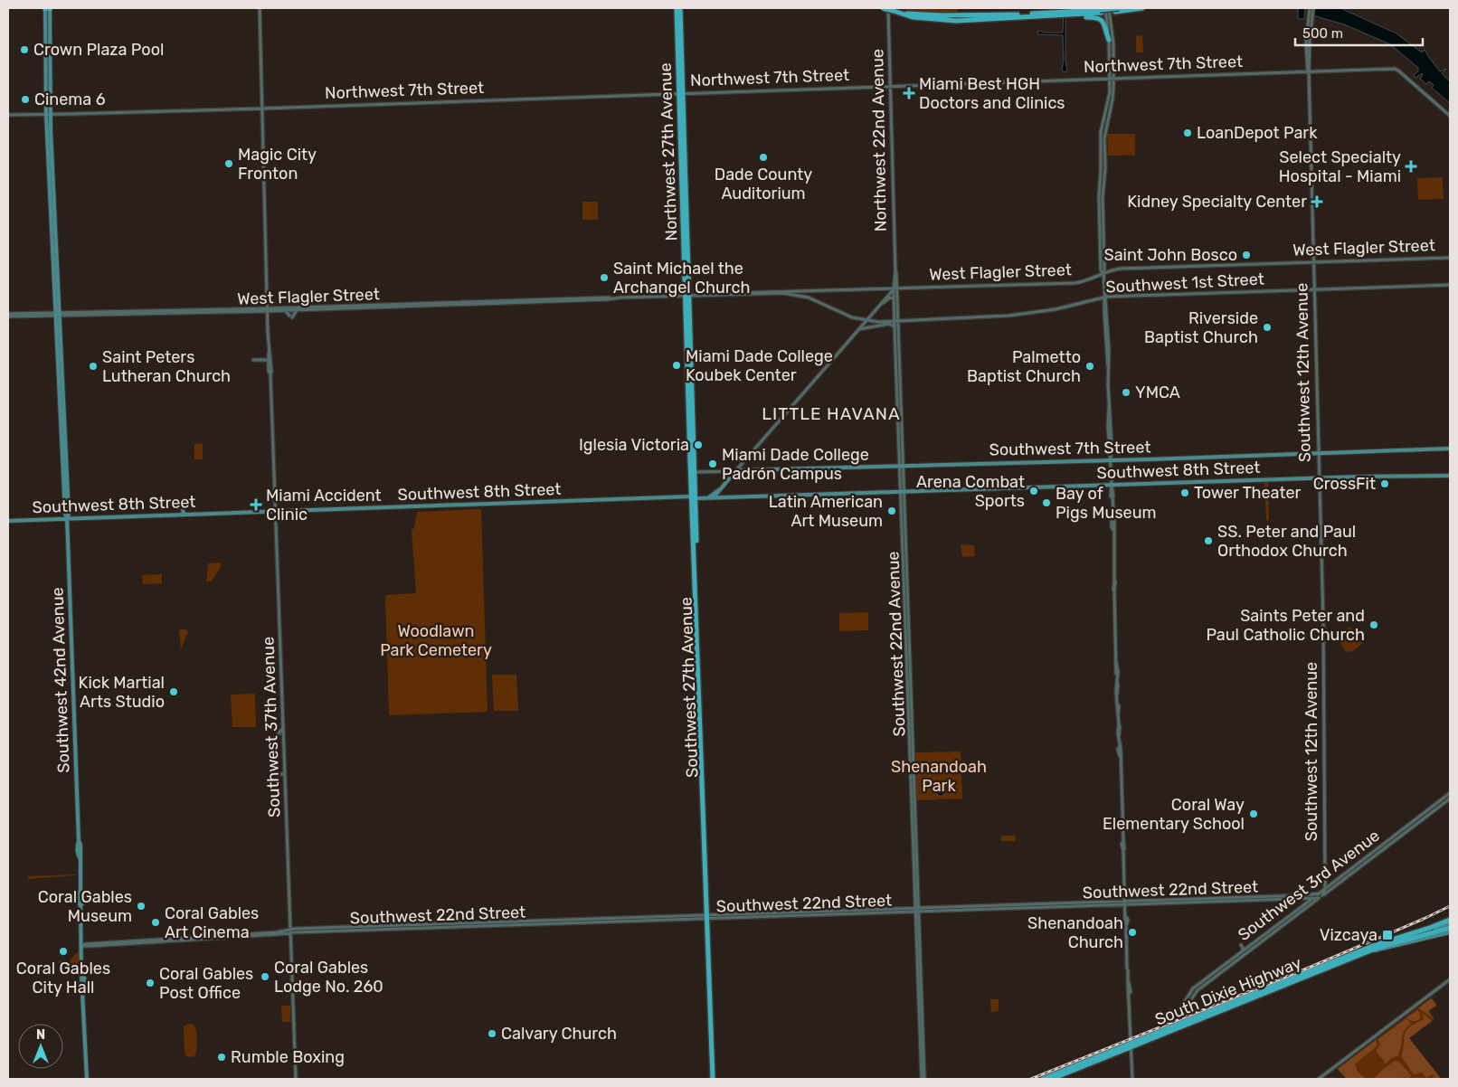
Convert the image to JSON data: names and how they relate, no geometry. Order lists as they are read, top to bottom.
{
  "streets": {
    "highway": ["Northwest 27th Avenue", "Southwest 27th Avenue", "South Dixie Highway"],
    "main road": [
      "Northwest 7th Street",
      "Northwest 22nd Avenue",
      "West Flagler Street",
      "Southwest 1st Street",
      "Southwest 12th Avenue",
      "Southwest 7th Street",
      "Southwest 8th Street",
      "Southwest 22nd Avenue",
      "Southwest 42nd Avenue",
      "Southwest 37th Avenue",
      "Southwest 3rd Avenue",
      "Southwest 22nd Street"
    ]
  },
  "crossings": [
    ["Northwest 7th Street", "Northwest 22nd Avenue"],
    ["Northwest 7th Street", "Northwest 27th Avenue"],
    ["Northwest 7th Street", "Southwest 12th Avenue"],
    ["Northwest 7th Street", "Southwest 37th Avenue"],
    ["Northwest 22nd Avenue", "West Flagler Street"],
    ["Northwest 22nd Avenue", "Southwest 22nd Avenue"],
    ["Northwest 27th Avenue", "West Flagler Street"],
    ["Northwest 27th Avenue", "Southwest 27th Avenue"],
    ["West Flagler Street", "Southwest 1st Street"],
    ["West Flagler Street", "Southwest 12th Avenue"],
    ["West Flagler Street", "Southwest 22nd Avenue"],
    ["West Flagler Street", "Southwest 42nd Avenue"],
    ["West Flagler Street", "Southwest 27th Avenue"],
    ["West Flagler Street", "Southwest 37th Avenue"],
    ["Southwest 1st Street", "Southwest 12th Avenue"],
    ["Southwest 1st Street", "Southwest 22nd Avenue"],
    ["Southwest 12th Avenue", "Southwest 7th Street"],
    ["Southwest 12th Avenue", "Southwest 8th Street"],
    ["Southwest 12th Avenue", "Southwest 3rd Avenue"],
    ["Southwest 7th Street", "Southwest 22nd Avenue"],
    ["Southwest 7th Street", "Southwest 27th Avenue"],
    ["Southwest 8th Street", "Southwest 22nd Avenue"],
    ["Southwest 8th Street", "Southwest 42nd Avenue"],
    ["Southwest 8th Street", "Southwest 27th Avenue"],
    ["Southwest 8th Street", "Southwest 37th Avenue"],
    ["Southwest 22nd Avenue", "Southwest 22nd Street"],
    ["Southwest 42nd Avenue", "Southwest 22nd Street"],
    ["Southwest 27th Avenue", "Southwest 22nd Street"],
    ["Southwest 37th Avenue", "Southwest 22nd Street"],
    ["Southwest 3rd Avenue", "Southwest 22nd Street"]
  ],
  "districts": ["LITTLE HAVANA"],
  "parks": ["Woodlawn Park Cemetery", "Shenandoah Park"],
  "places": {
    "other": [
      "Crown Plaza Pool",
      "Cinema 6",
      "LoanDepot Park",
      "Dade County Auditorium",
      "Magic City Fronton",
      "Saint John Bosco",
      "Saint Michael the Archangel Church",
      "Riverside Baptist Church",
      "Miami Dade College Koubek Center",
      "Saint Peters Lutheran Church",
      "Palmetto Baptist Church",
      "YMCA",
      "Iglesia Victoria",
      "Miami Dade College Padrón Campus",
      "CrossFit",
      "Arena Combat Sports",
      "Tower Theater",
      "Bay of Pigs Museum",
      "Latin American Art Museum",
      "SS. Peter and Paul Orthodox Church",
      "Saints Peter and Paul Catholic Church",
      "Kick Martial Arts Studio",
      "Coral Way Elementary School",
      "Coral Gables Museum",
      "Coral Gables Art Cinema",
      "Shenandoah Church",
      "Coral Gables City Hall",
      "Coral Gables Lodge No. 260",
      "Coral Gables Post Office",
      "Calvary Church",
      "Rumble Boxing"
    ],
    "health": [
      "Miami Best HGH Doctors and Clinics",
      "Select Specialty Hospital - Miami",
      "Kidney Specialty Center",
      "Miami Accident Clinic"
    ],
    "transit": ["Vizcaya"]
  },
  "scale_bar": "500 m",
  "north": "top"
}
